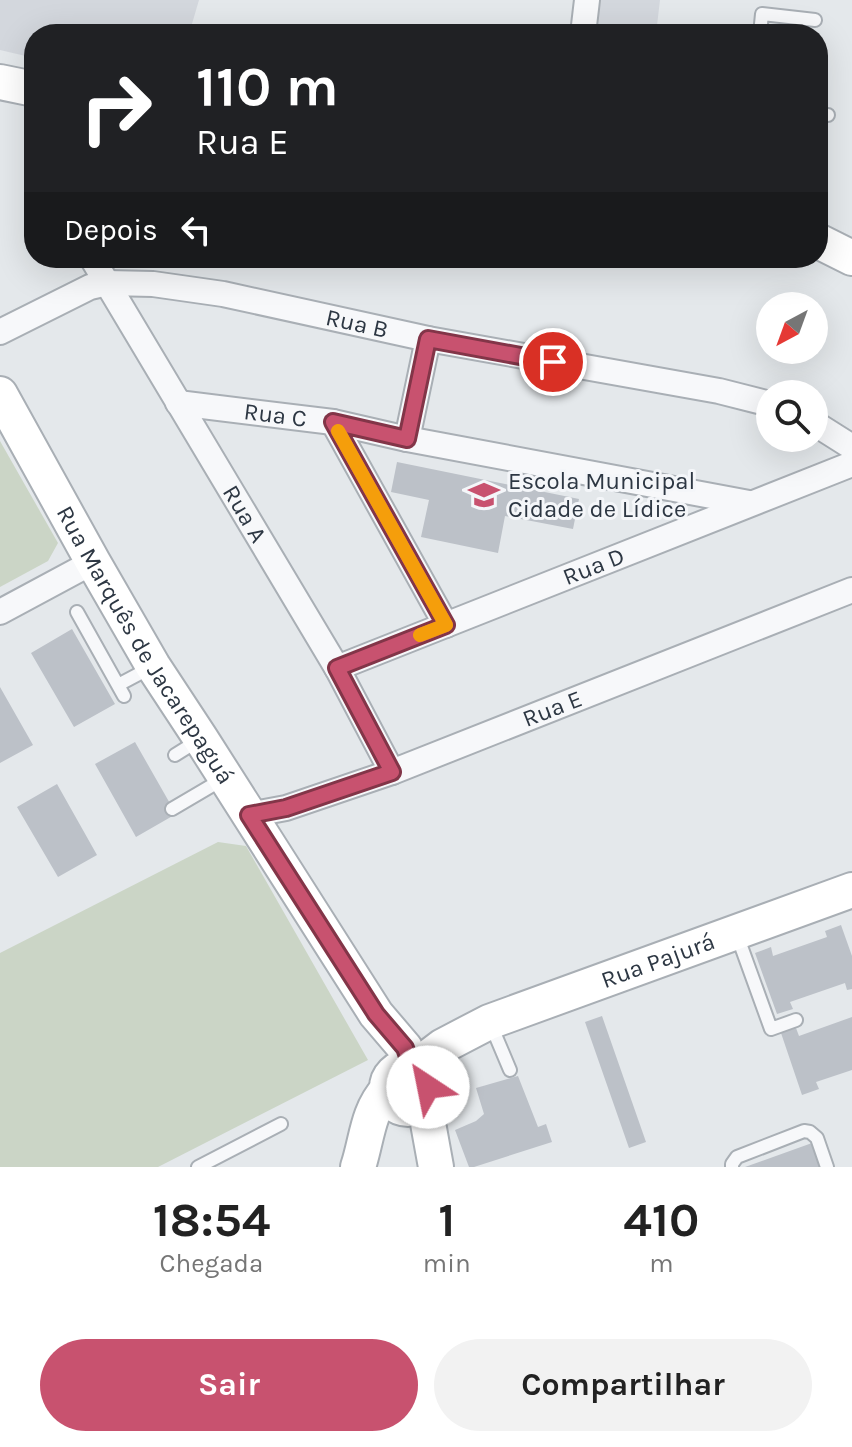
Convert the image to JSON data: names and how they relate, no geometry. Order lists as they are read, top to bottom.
{
  "streets": {
    "street": [
      "Rua B",
      "Rua C",
      "Rua A",
      "Rua D",
      "Rua Marquês de Jacarepaguá",
      "Rua E",
      "Rua Pajurá"
    ]
  },
  "crossings": [
    ["Rua B", "Rua A"],
    ["Rua C", "Rua A"],
    ["Rua C", "Rua D"],
    ["Rua A", "Rua D"],
    ["Rua A", "Rua E"],
    ["Rua Marquês de Jacarepaguá", "Rua E"],
    ["Rua Marquês de Jacarepaguá", "Rua Pajurá"]
  ],
  "places": {
    "school or university": ["Escola Municipal Cidade de Lídice"]
  },
  "north": "bottom left",
  "page": {
    "turn": ["110 m", "Rua E"],
    "then": "Depois",
    "eta": [
      "18:54",
      "Chegada",
      "1",
      "min",
      "410",
      "m"
    ],
    "buttons": ["Sair", "Compartilhar"]
  }
}
